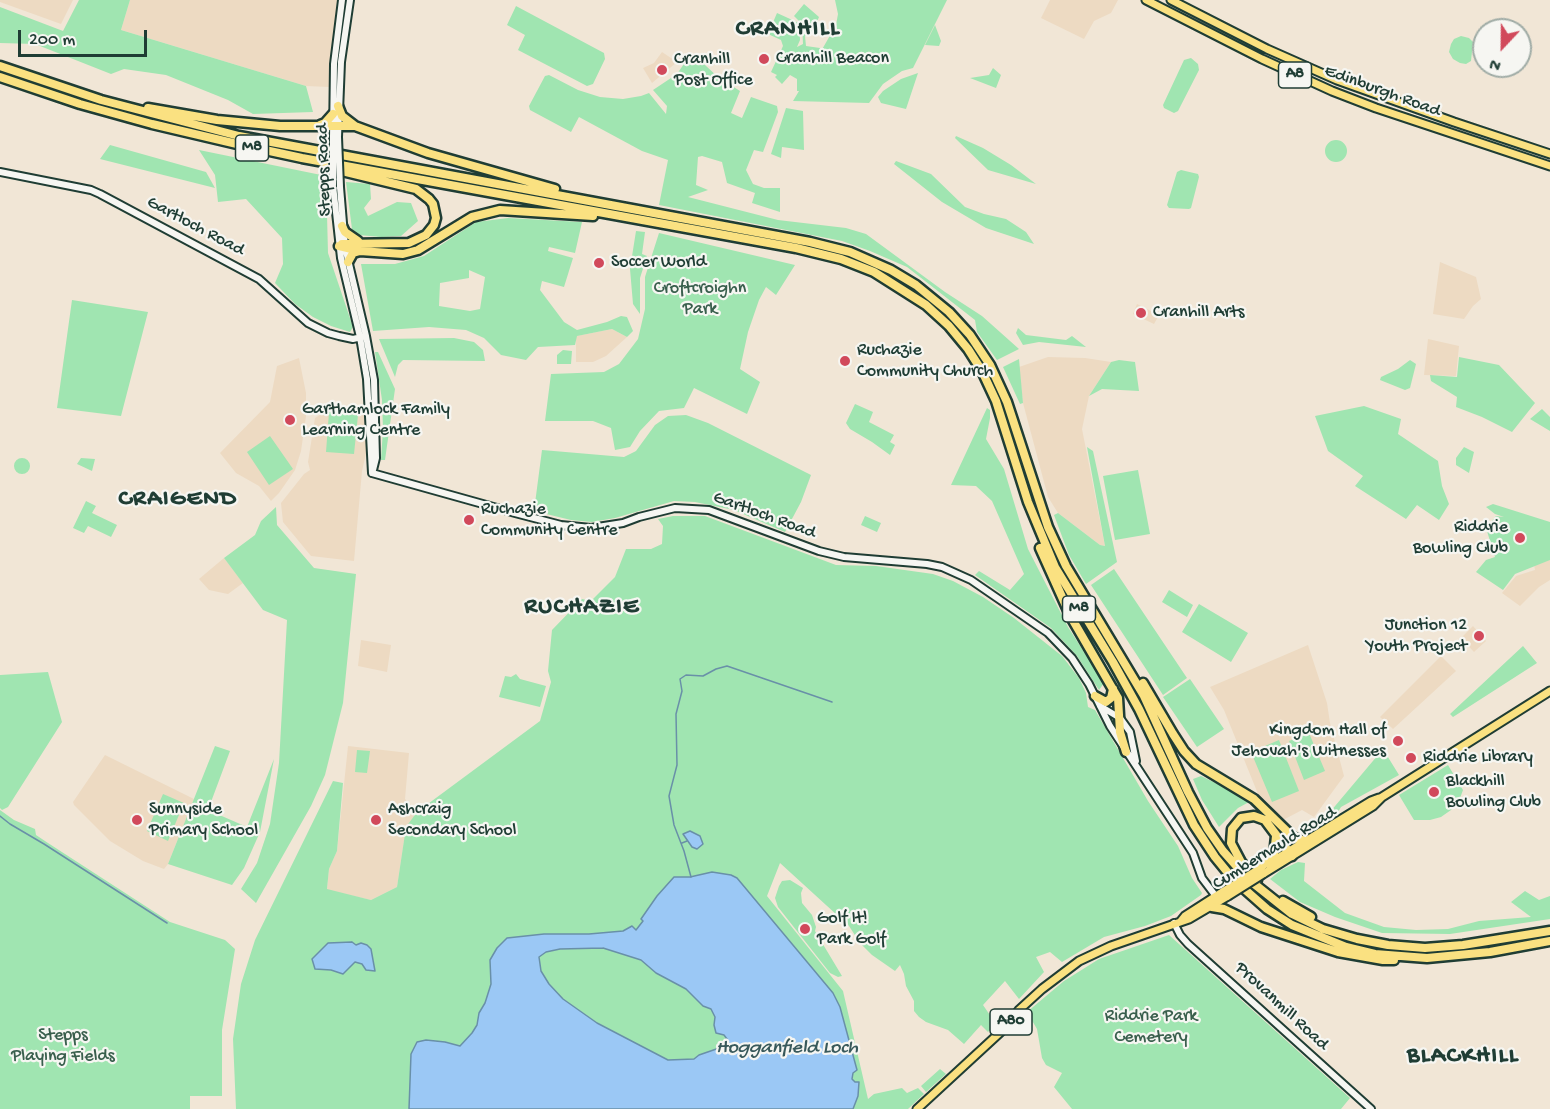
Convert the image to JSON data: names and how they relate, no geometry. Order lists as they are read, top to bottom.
{
  "streets": {
    "highway": ["M8"],
    "main road": [
      "A8",
      "Edinburgh Road",
      "Stepps Road",
      "Gartloch Road",
      "Cumbernauld Road",
      "Provanmill Road",
      "A80"
    ]
  },
  "crossings": [
    ["Stepps Road", "Gartloch Road"],
    ["Gartloch Road", "Cumbernauld Road"],
    ["Cumbernauld Road", "Provanmill Road"]
  ],
  "districts": [
    "CRANHILL",
    "CRAIGEND",
    "RUCHAZIE",
    "BLACKHILL"
  ],
  "water": ["Hogganfield Loch"],
  "parks": ["Croftcroighn Park", "Riddrie Park Cemetery", "Stepps Playing Fields"],
  "places": [
    "Cranhill Beacon",
    "Cranhill Post Office",
    "Soccer World",
    "Cranhill Arts",
    "Ruchazie Community Church",
    "Garthamlock Family Learning Centre",
    "Ruchazie Community Centre",
    "Riddrie Bowling Club",
    "Junction 12 Youth Project",
    "Kingdom Hall of Jehovah's Witnesses",
    "Riddrie Library",
    "Blackhill Bowling Club",
    "Sunnyside Primary School",
    "Ashcraig Secondary School",
    "Golf It! Park Golf"
  ],
  "scale_bar": "200 m",
  "north": "bottom"
}
